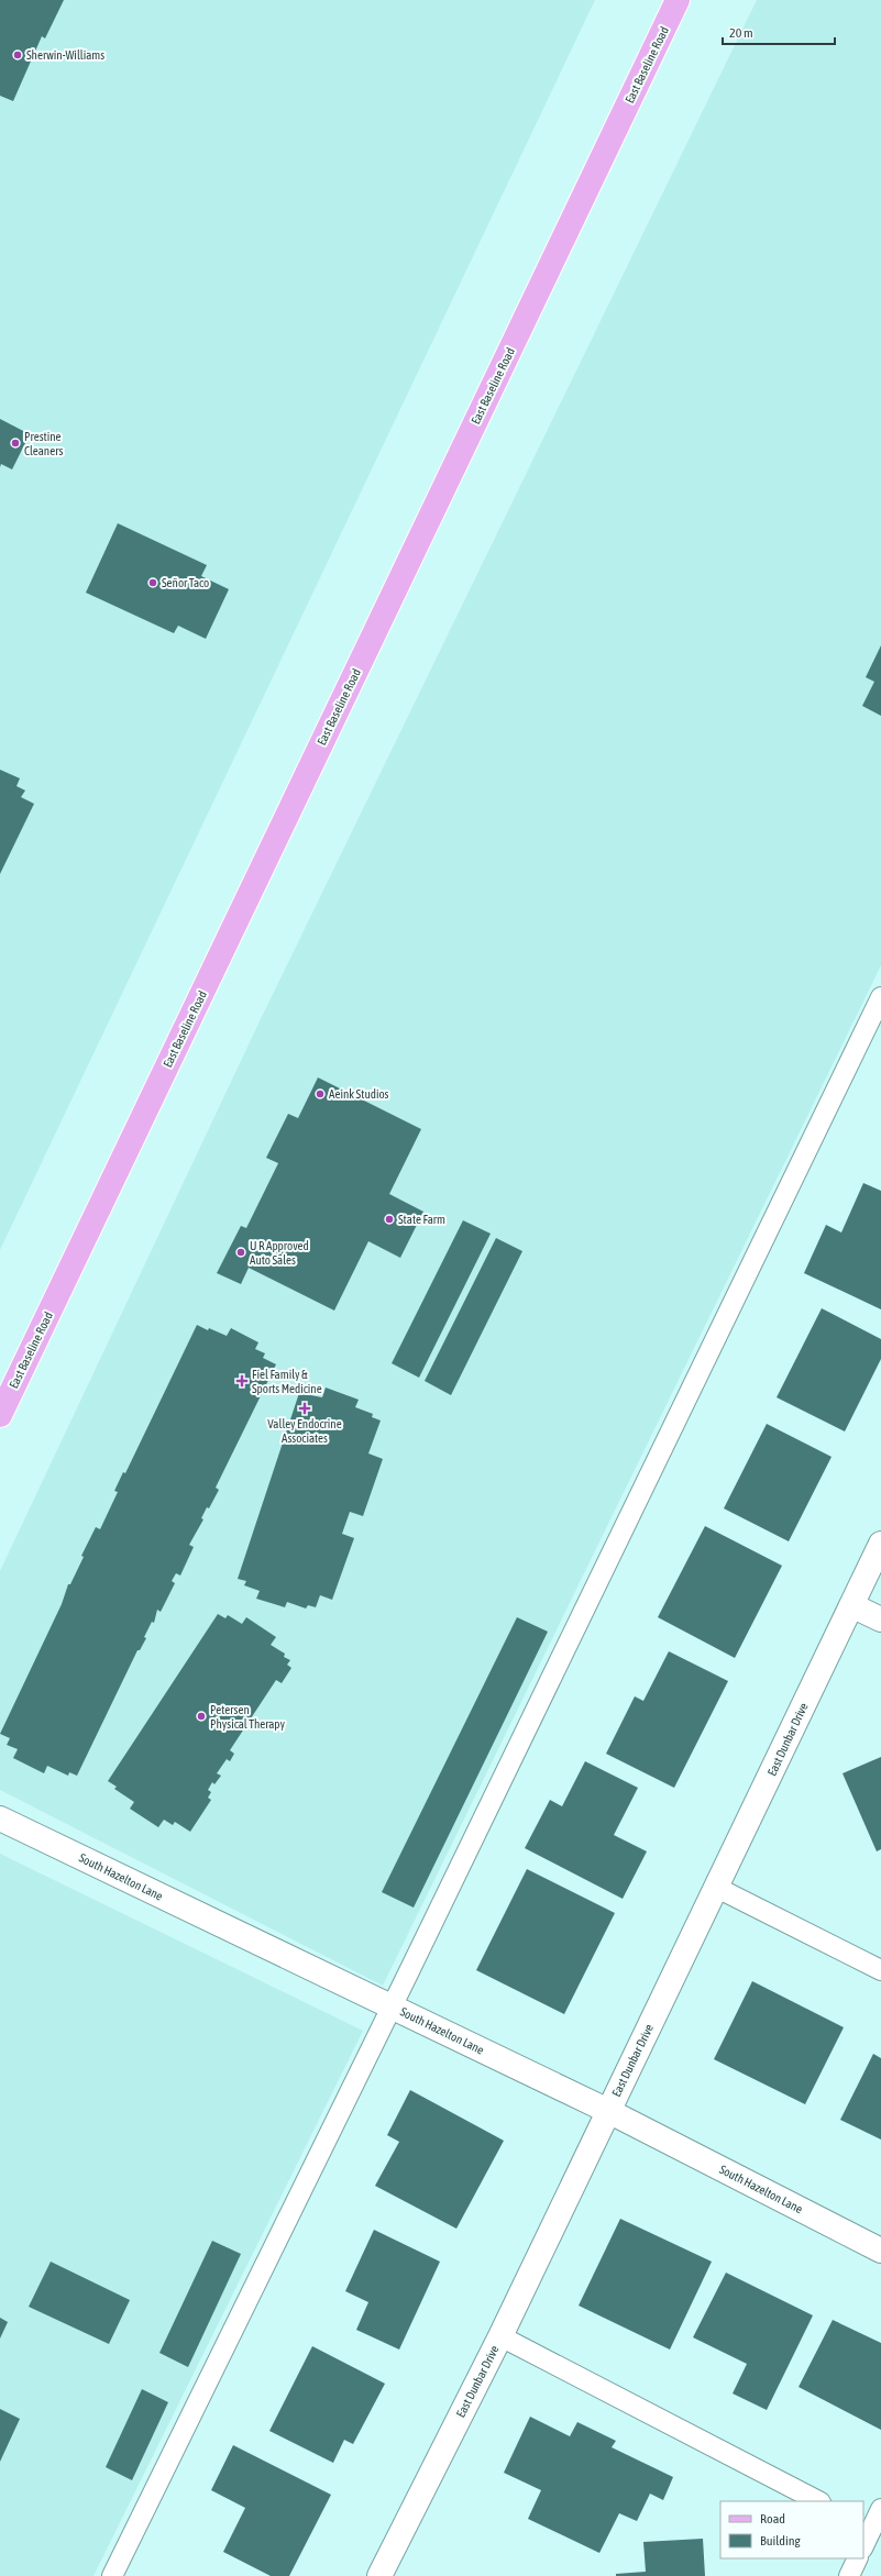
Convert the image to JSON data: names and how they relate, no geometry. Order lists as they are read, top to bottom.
{
  "streets": {
    "main road": ["East Baseline Road"],
    "street": ["East Dunbar Drive", "South Hazelton Lane"]
  },
  "crossings": [
    ["East Dunbar Drive", "South Hazelton Lane"]
  ],
  "places": {
    "other": [
      "Sherwin-Williams",
      "Prestine Cleaners",
      "Señor Taco",
      "Aeink Studios",
      "State Farm",
      "U R Approved Auto Sales",
      "Petersen Physical Therapy"
    ],
    "health": ["Fiel Family & Sports Medicine", "Valley Endocrine Associates"]
  },
  "legend": ["Road", "Building"],
  "scale_bar": "20 m"
}
